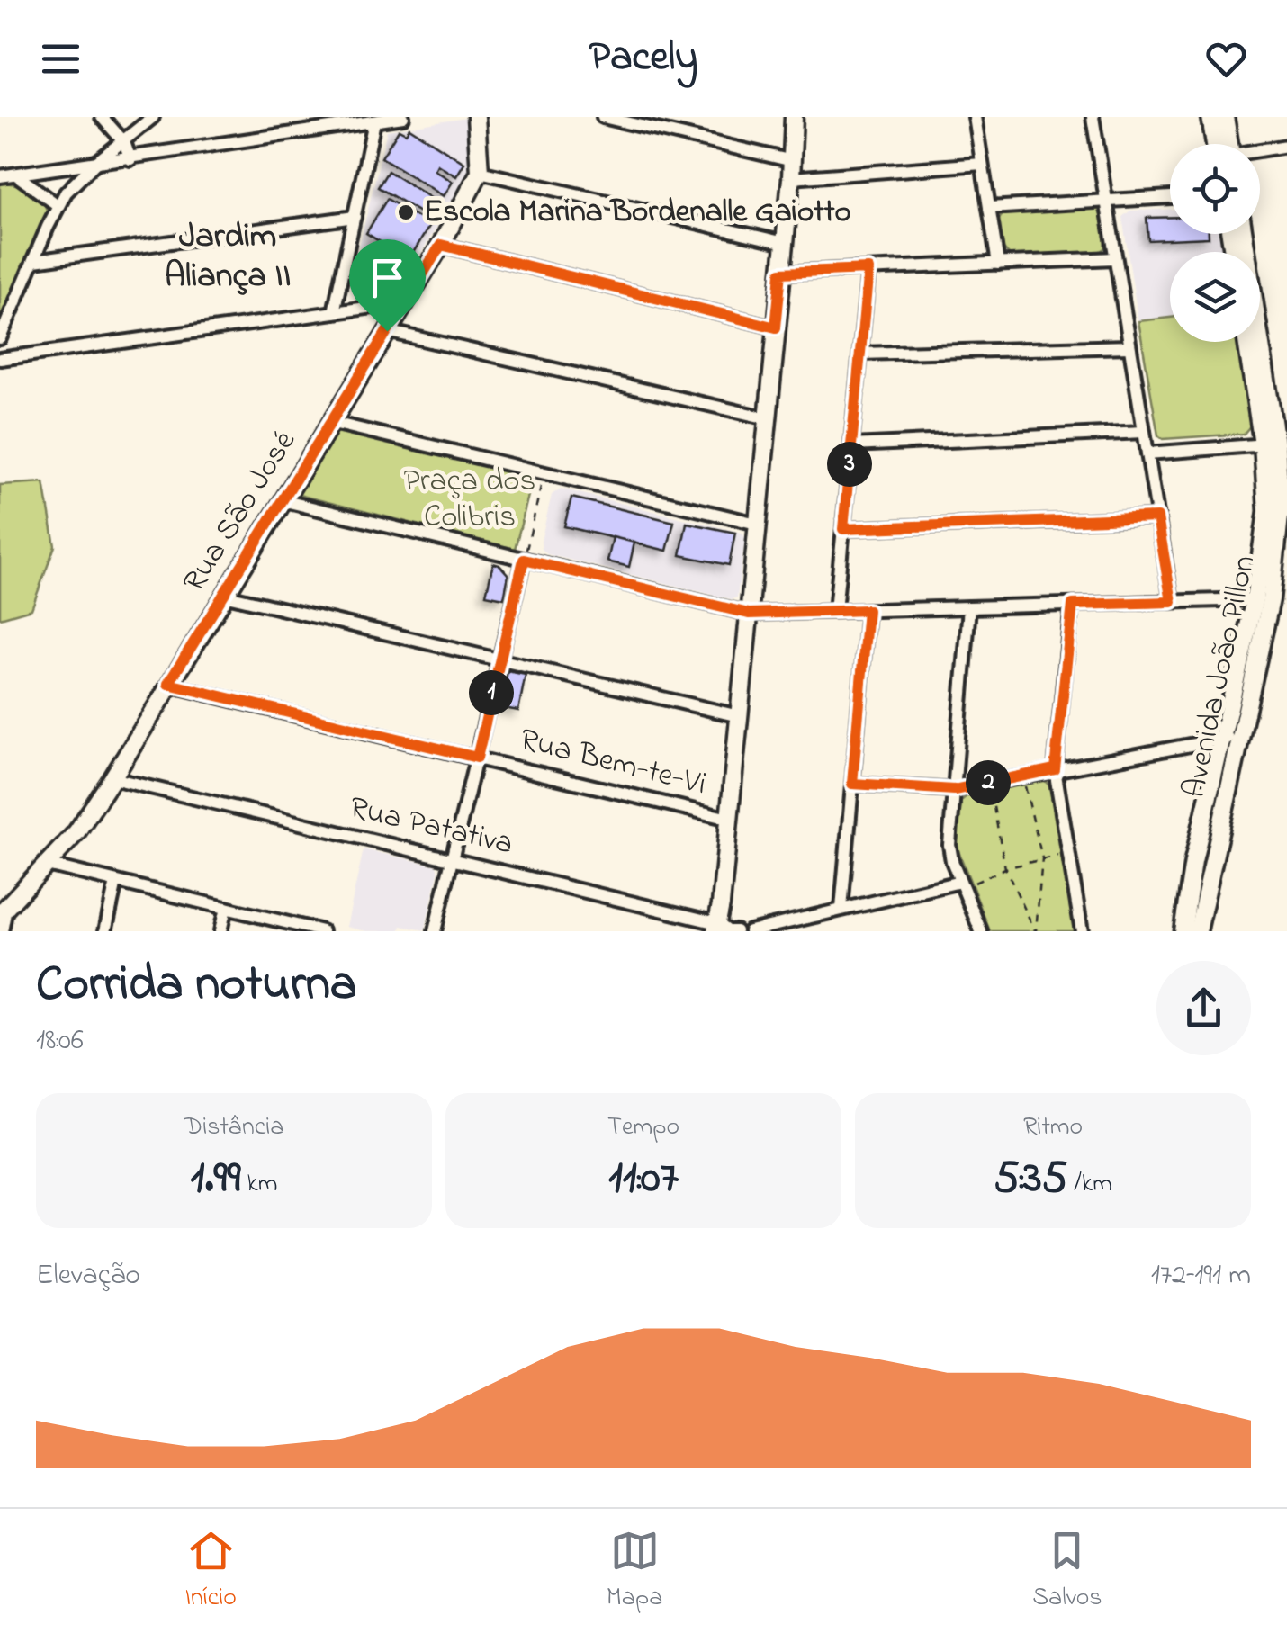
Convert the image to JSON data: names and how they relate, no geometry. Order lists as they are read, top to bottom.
{
  "streets": {
    "street": [
      "Rua São José",
      "Avenida João Pillon",
      "Rua Bem-te-Vi",
      "Rua Patativa"
    ]
  },
  "crossings": [
    ["Rua São José", "Rua Bem-te-Vi"],
    ["Rua São José", "Rua Patativa"]
  ],
  "districts": ["Jardim Aliança II"],
  "parks": ["Praça dos Colibris"],
  "places": ["Escola Marina Bordenalle Gaiotto"],
  "page": {
    "header": "Pacely",
    "pins": ["3", "1", "2"],
    "heading": ["Corrida noturna", "18:06"],
    "stats": [
      ["Distância", "1.99 km"],
      ["Tempo", "11:07"],
      ["Ritmo", "5:35 /km"]
    ],
    "chart": ["Elevação", "172–191 m"],
    "tabs": ["Início", "Mapa", "Salvos"]
  }
}
